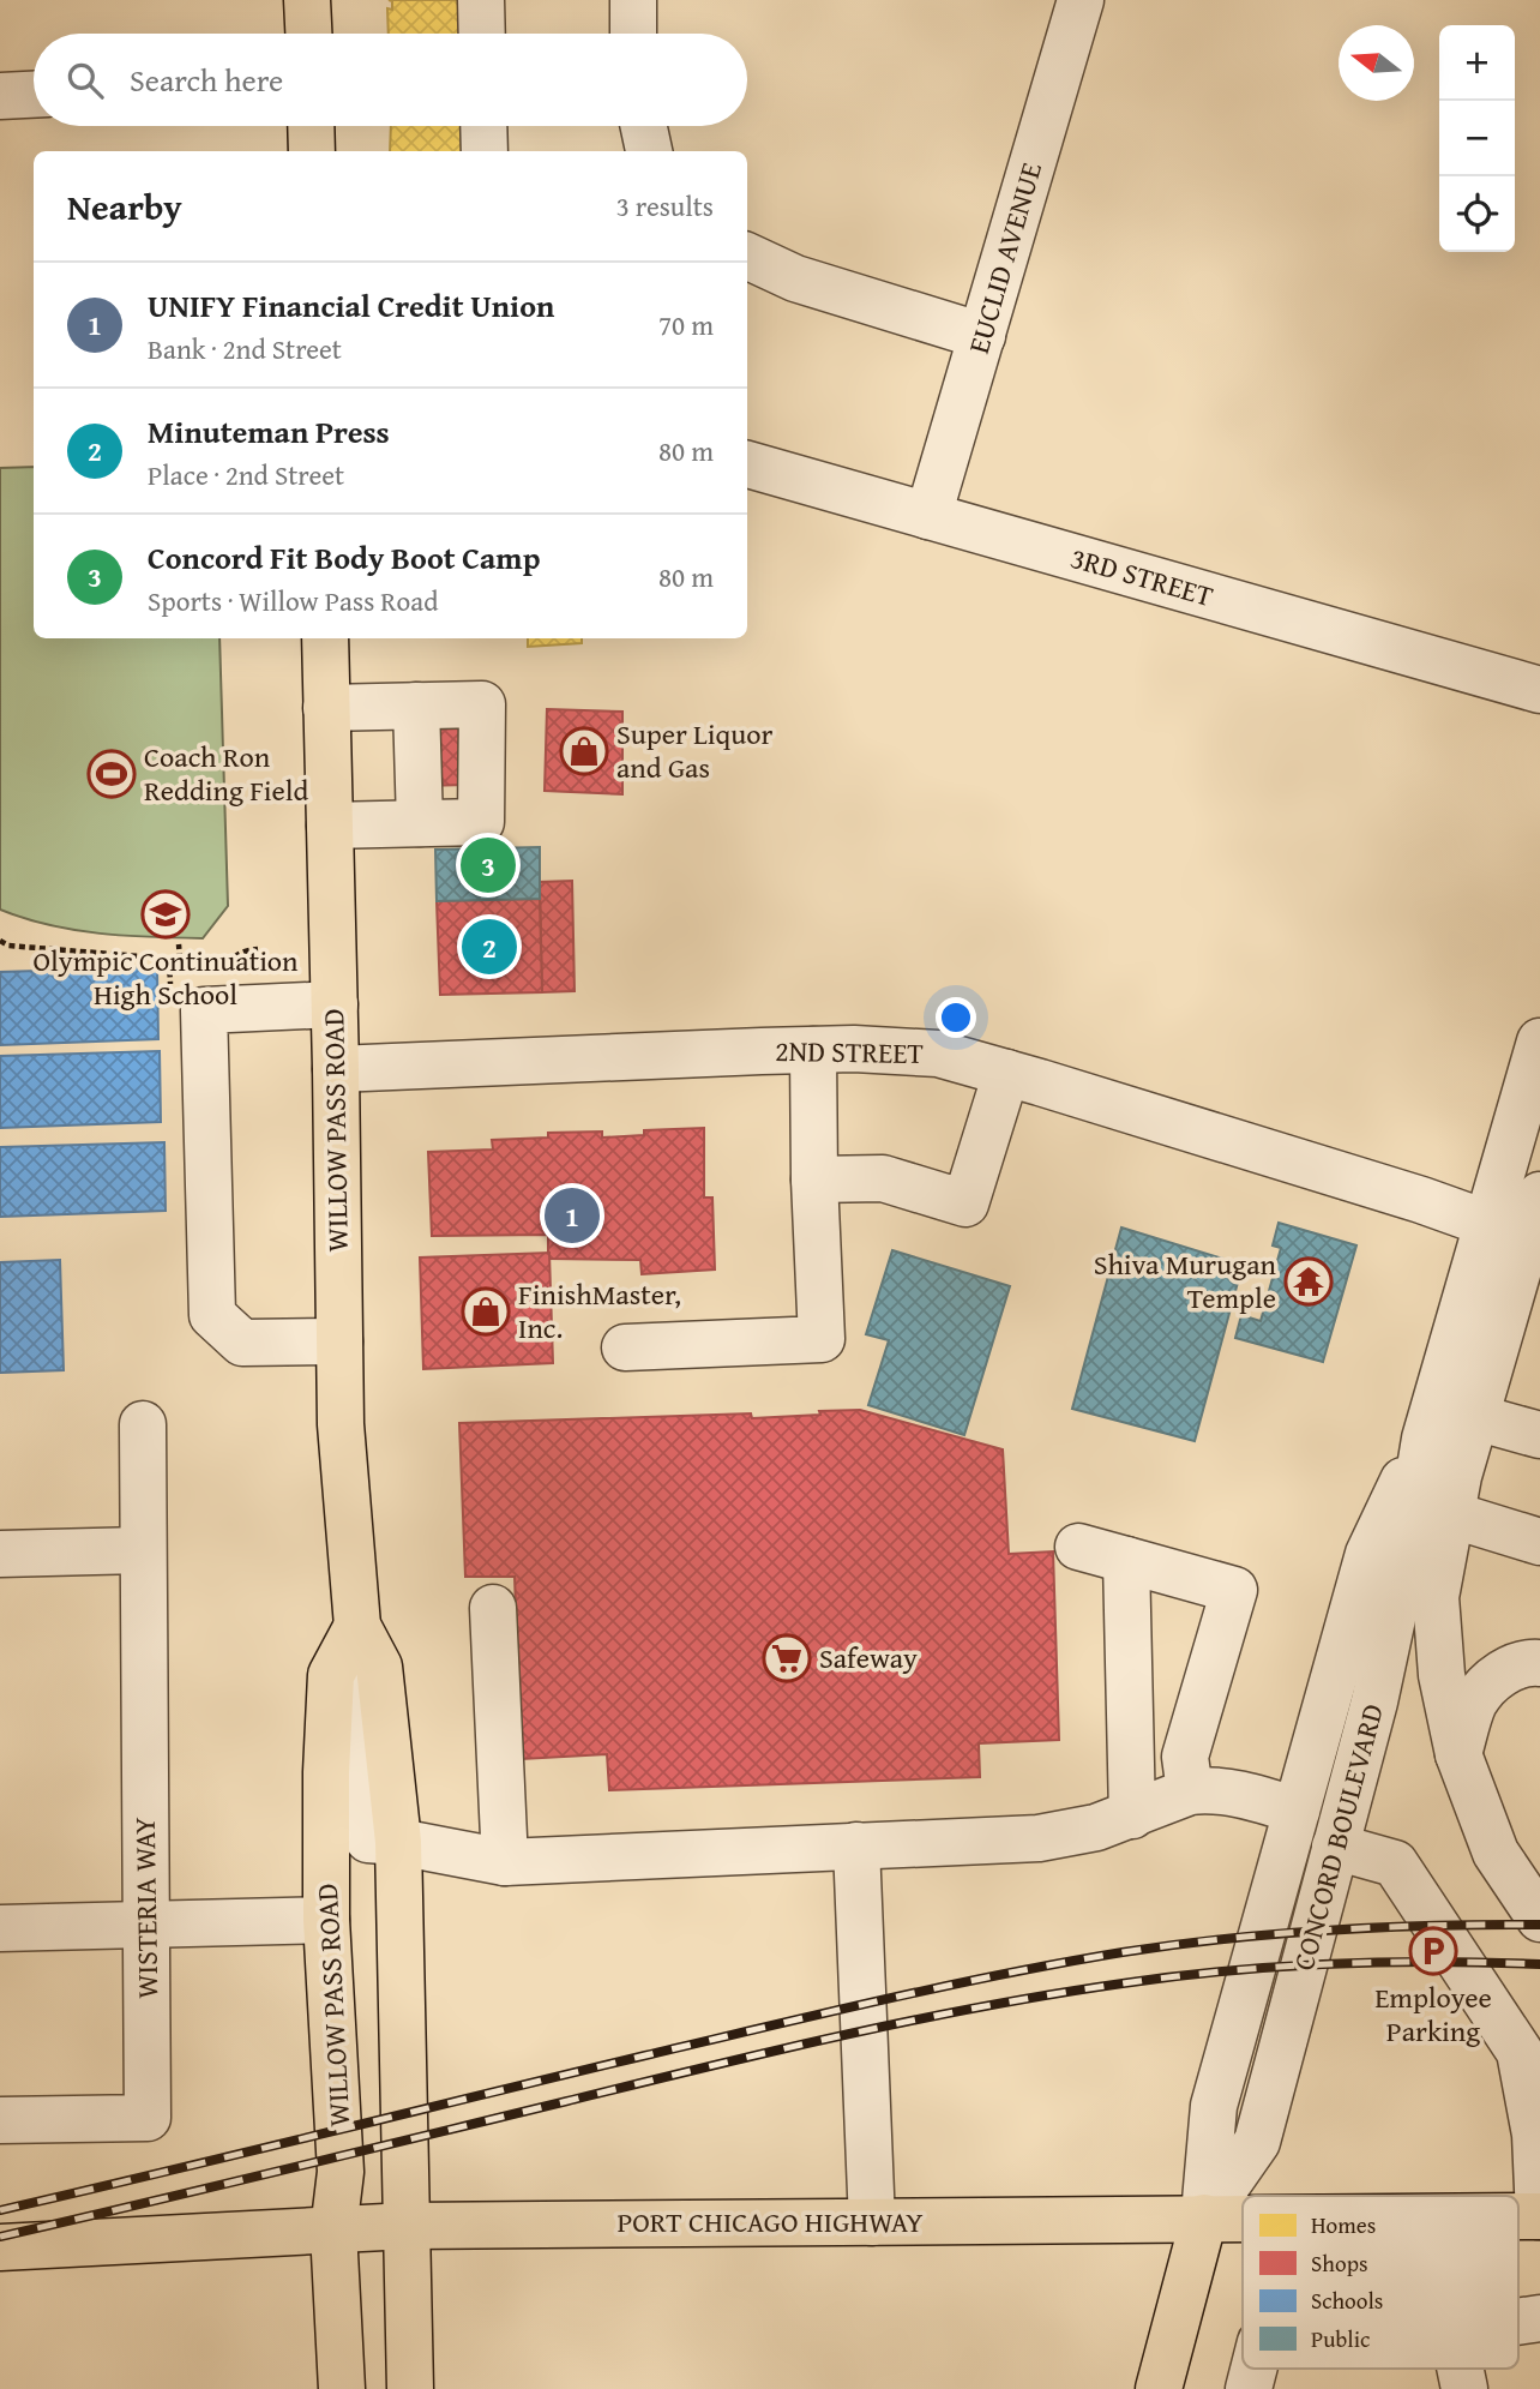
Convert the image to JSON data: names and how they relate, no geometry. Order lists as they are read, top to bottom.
{
  "streets": {
    "main road": ["WILLOW PASS ROAD", "CONCORD BOULEVARD", "PORT CHICAGO HIGHWAY"],
    "street": [
      "EUCLID AVENUE",
      "3RD STREET",
      "2ND STREET",
      "WISTERIA WAY"
    ]
  },
  "crossings": [
    ["EUCLID AVENUE", "3RD STREET"],
    ["2ND STREET", "WILLOW PASS ROAD"],
    ["2ND STREET", "CONCORD BOULEVARD"],
    ["WILLOW PASS ROAD", "PORT CHICAGO HIGHWAY"],
    ["CONCORD BOULEVARD", "PORT CHICAGO HIGHWAY"]
  ],
  "places": {
    "shop": ["Super Liquor and Gas", "FinishMaster, Inc."],
    "sports": ["Coach Ron Redding Field"],
    "school or university": ["Olympic Continuation High School"],
    "temple": ["Shiva Murugan Temple"],
    "supermarket": ["Safeway"],
    "parking": ["Employee Parking"]
  },
  "legend": [
    "Homes",
    "Shops",
    "Schools",
    "Public"
  ],
  "north": "left",
  "page": {
    "map_buttons": ["+", "−"],
    "search": "Search here",
    "heading": ["Nearby", "3 results"],
    "list": [
      {
        "mark": "1",
        "name": "UNIFY Financial Credit Union",
        "note": "Bank · 2nd Street",
        "value": "70 m"
      },
      {
        "mark": "2",
        "name": "Minuteman Press",
        "note": "Place · 2nd Street",
        "value": "80 m"
      },
      {
        "mark": "3",
        "name": "Concord Fit Body Boot Camp",
        "note": "Sports · Willow Pass Road",
        "value": "80 m"
      }
    ],
    "pins": ["3", "2", "1"]
  }
}
